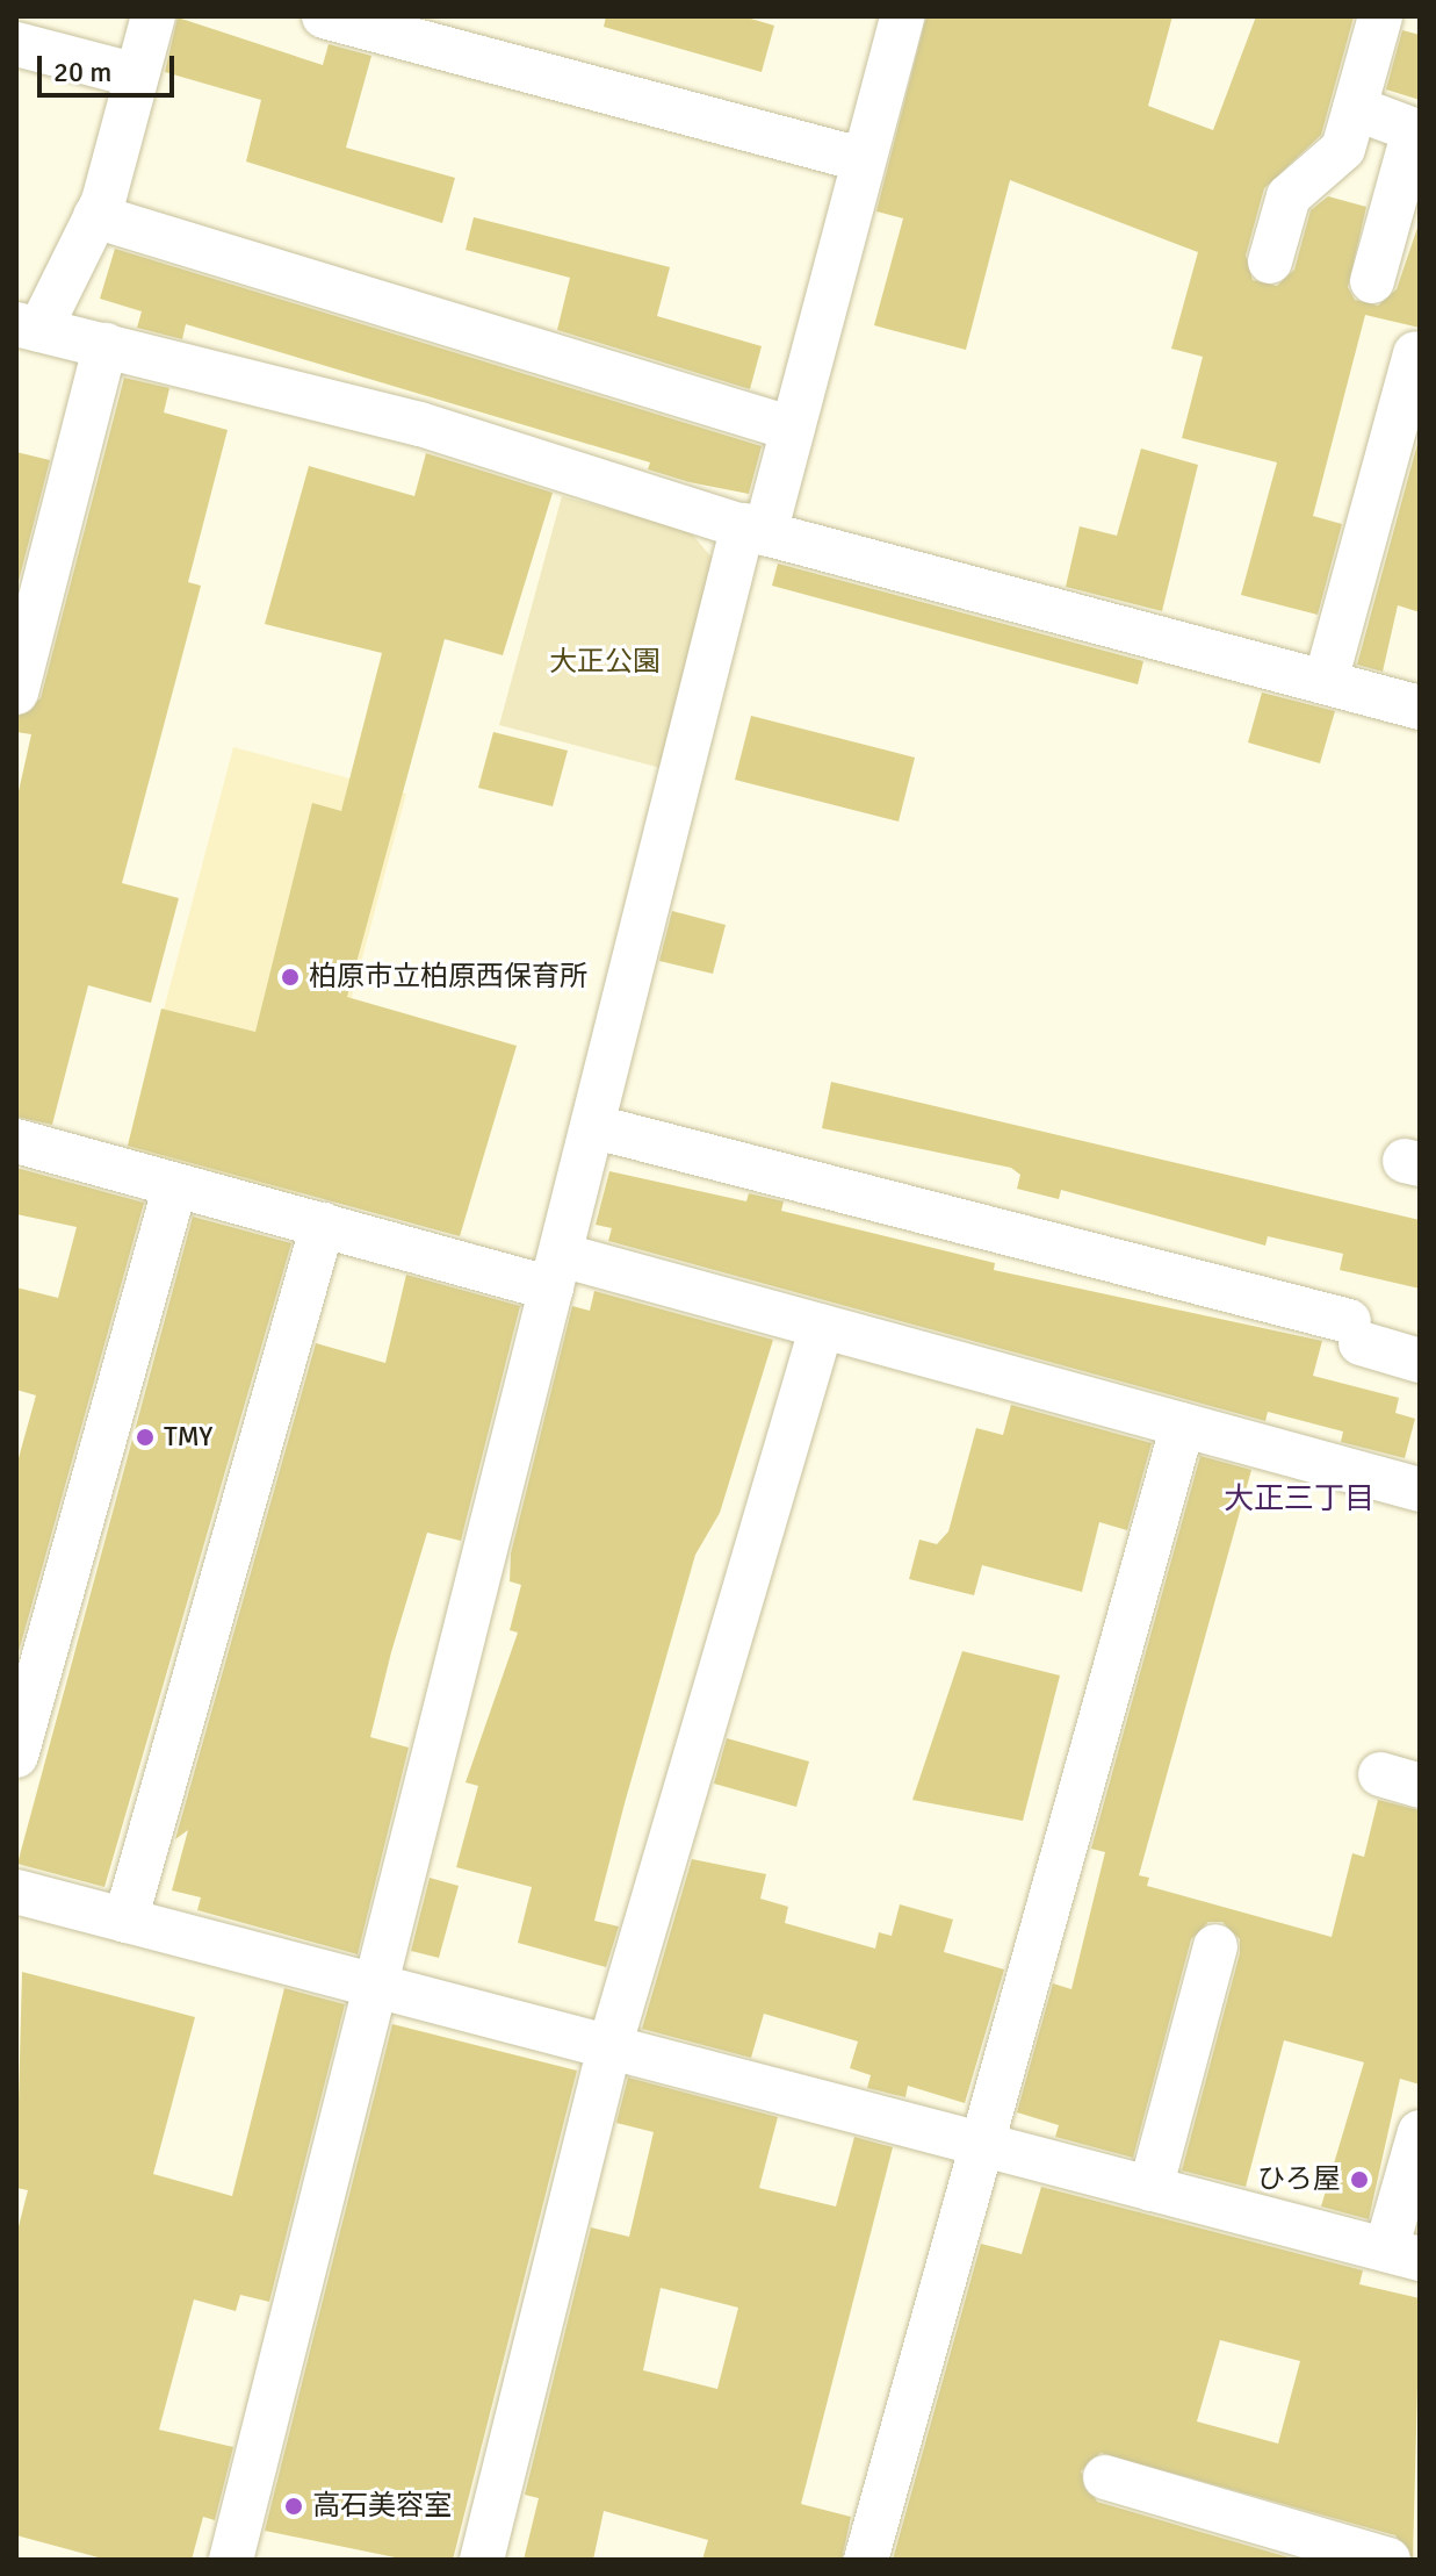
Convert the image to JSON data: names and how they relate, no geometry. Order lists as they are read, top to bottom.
{
  "districts": ["大正三丁目"],
  "parks": ["大正公園"],
  "places": [
    "柏原市立柏原西保育所",
    "TMY",
    "ひろ屋",
    "高石美容室"
  ],
  "scale_bar": "20 m"
}
